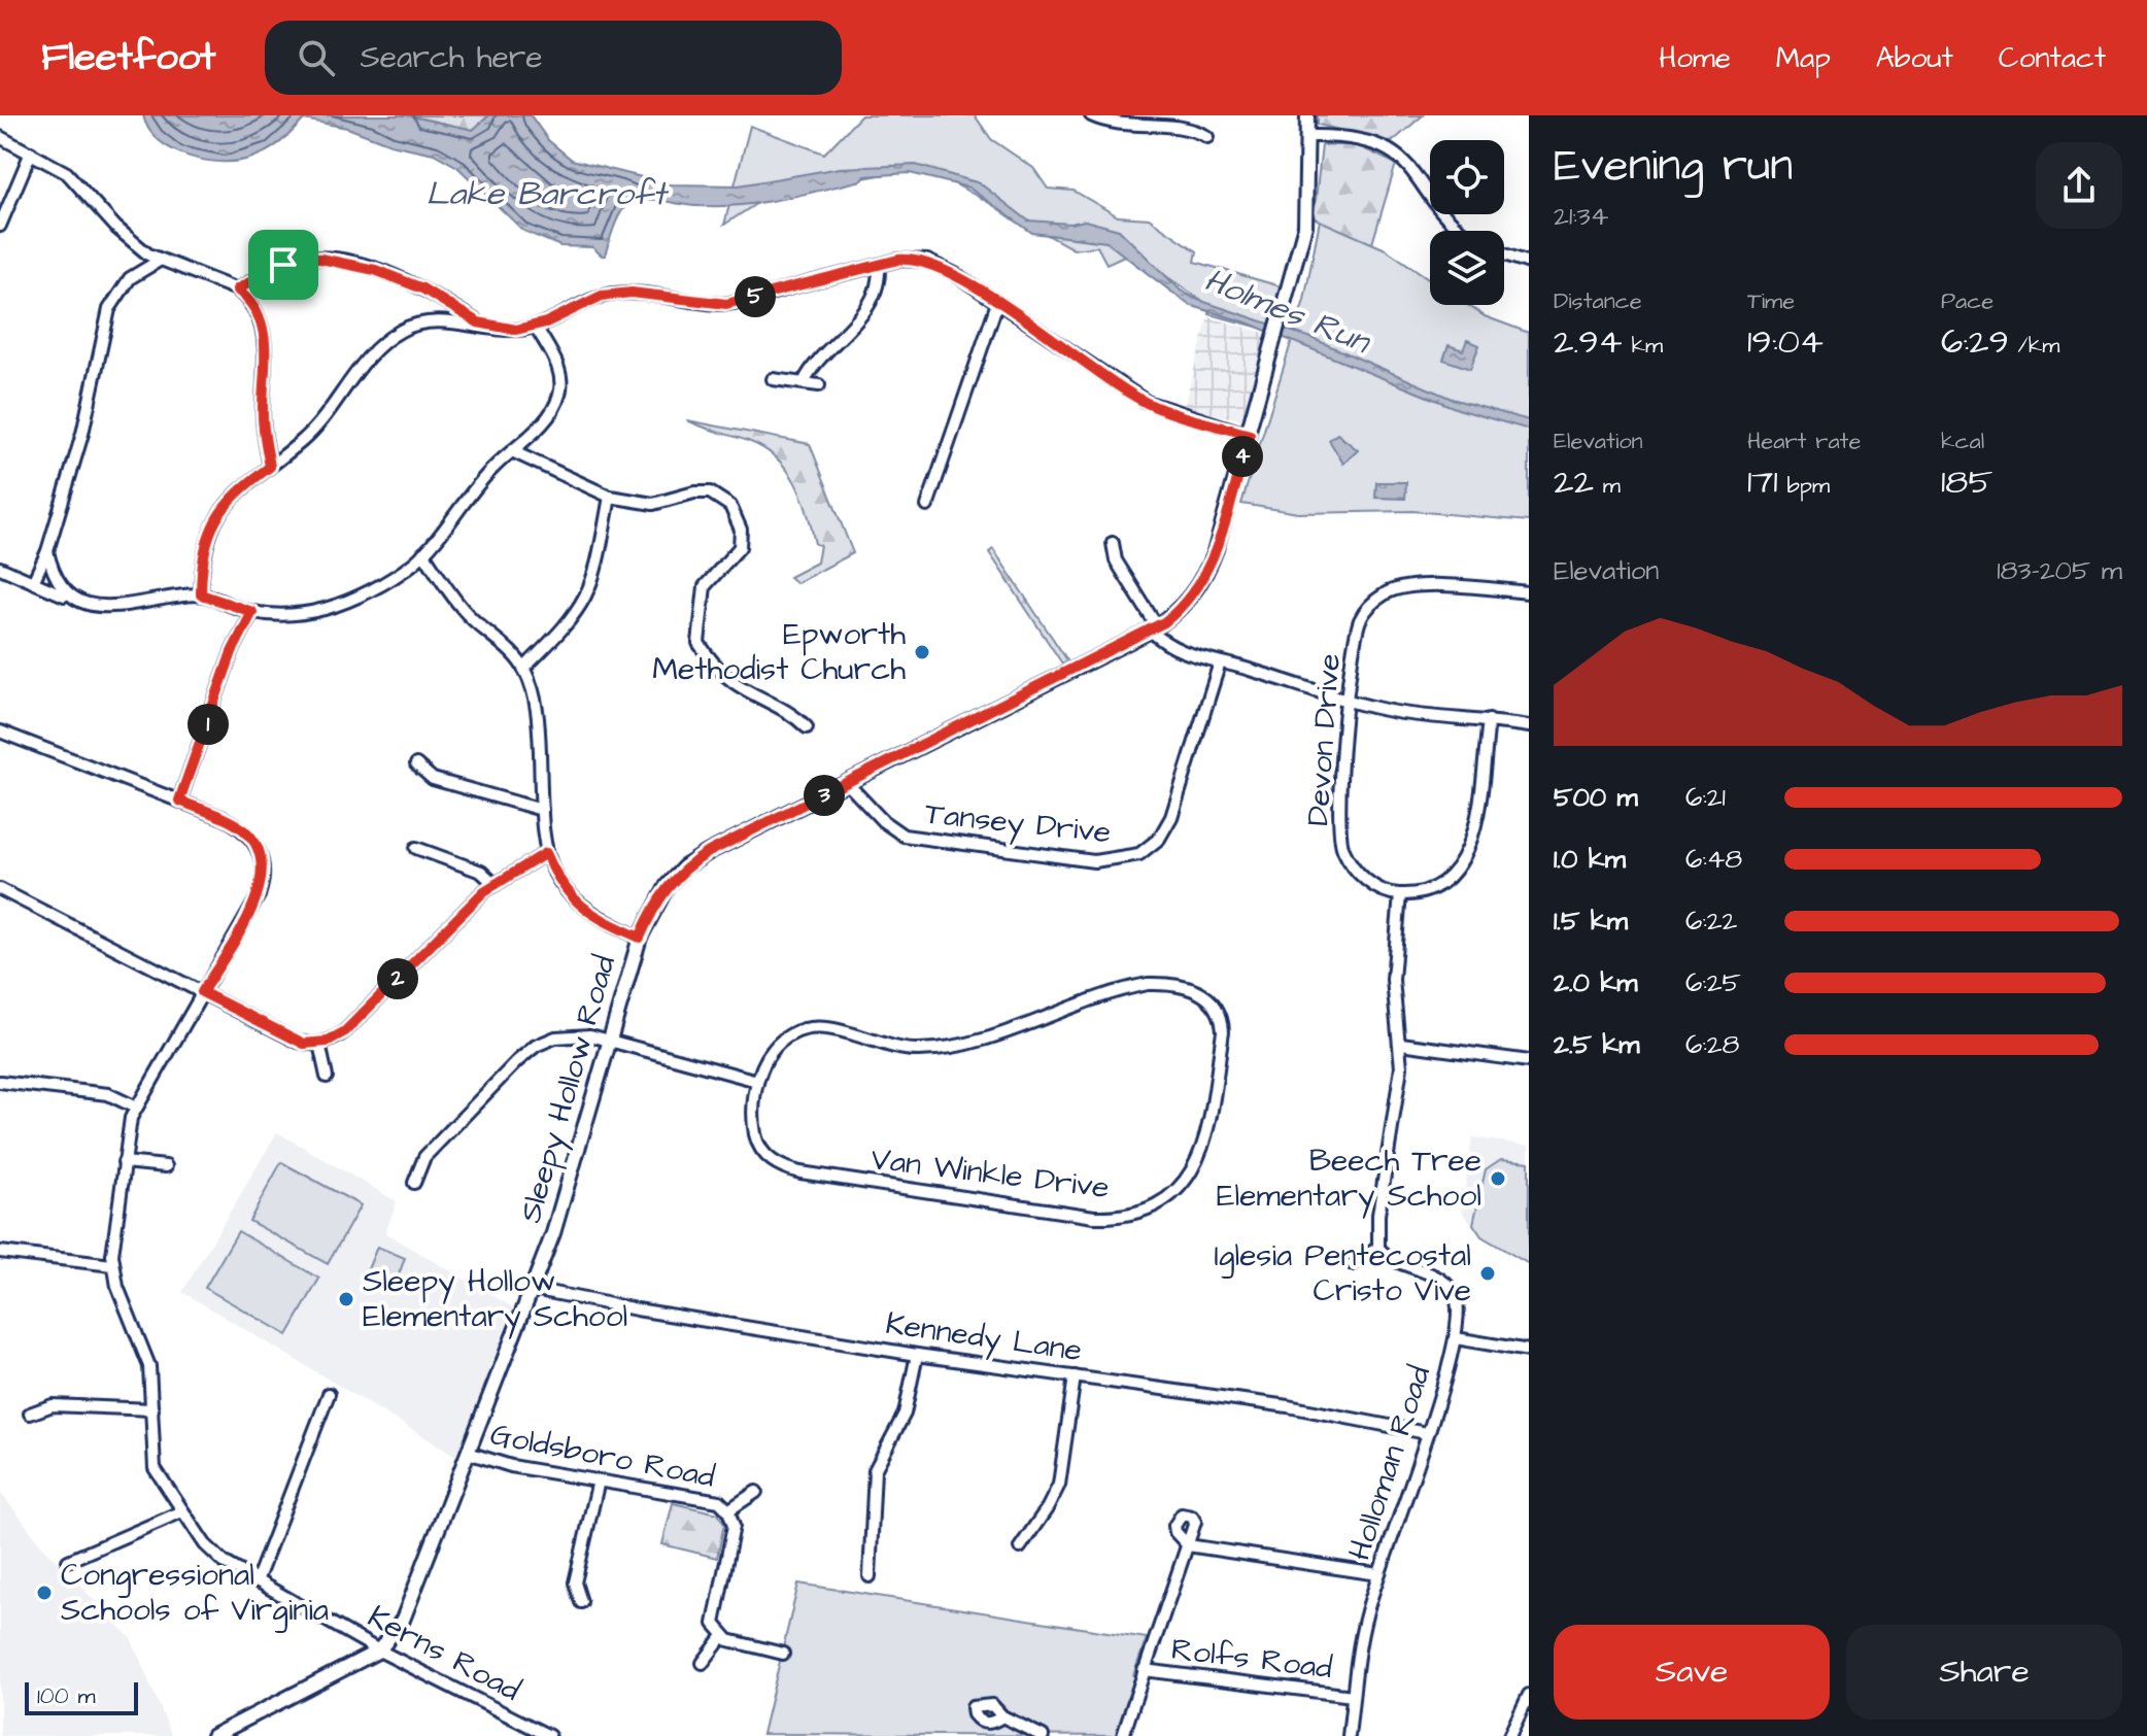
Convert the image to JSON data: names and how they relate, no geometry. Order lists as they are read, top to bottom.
{
  "streets": {
    "main road": ["Sleepy Hollow Road"],
    "street": [
      "Devon Drive",
      "Tansey Drive",
      "Van Winkle Drive",
      "Kennedy Lane",
      "Goldsboro Road",
      "Holloman Road",
      "Kerns Road",
      "Rolfs Road"
    ]
  },
  "crossings": [
    ["Tansey Drive", "Sleepy Hollow Road"],
    ["Sleepy Hollow Road", "Kennedy Lane"],
    ["Sleepy Hollow Road", "Goldsboro Road"],
    ["Sleepy Hollow Road", "Kerns Road"],
    ["Kennedy Lane", "Holloman Road"],
    ["Holloman Road", "Rolfs Road"]
  ],
  "water": ["Lake Barcroft", "Holmes Run"],
  "places": [
    "Epworth Methodist Church",
    "Beech Tree Elementary School",
    "Iglesia Pentecostal Cristo Vive",
    "Sleepy Hollow Elementary School",
    "Congressional Schools of Virginia"
  ],
  "scale_bar": "100 m",
  "page": {
    "header": "Fleetfoot",
    "search": "Search here",
    "nav": [
      "Home",
      "Map",
      "About",
      "Contact"
    ],
    "heading": ["Evening run", "21:34"],
    "stats": [
      ["Distance", "2.94 km"],
      ["Time", "19:04"],
      ["Pace", "6:29 /km"],
      ["Elevation", "22 m"],
      ["Heart rate", "171 bpm"],
      ["kcal", "185"]
    ],
    "pins": [
      "5",
      "4",
      "1",
      "3",
      "2"
    ],
    "chart": ["Elevation", "183–205 m"],
    "list": [
      {
        "name": "500 m",
        "note": "6:21"
      },
      {
        "name": "1.0 km",
        "note": "6:48"
      },
      {
        "name": "1.5 km",
        "note": "6:22"
      },
      {
        "name": "2.0 km",
        "note": "6:25"
      },
      {
        "name": "2.5 km",
        "note": "6:28"
      }
    ],
    "buttons": ["Save", "Share"],
    "scale": "100 m"
  }
}
